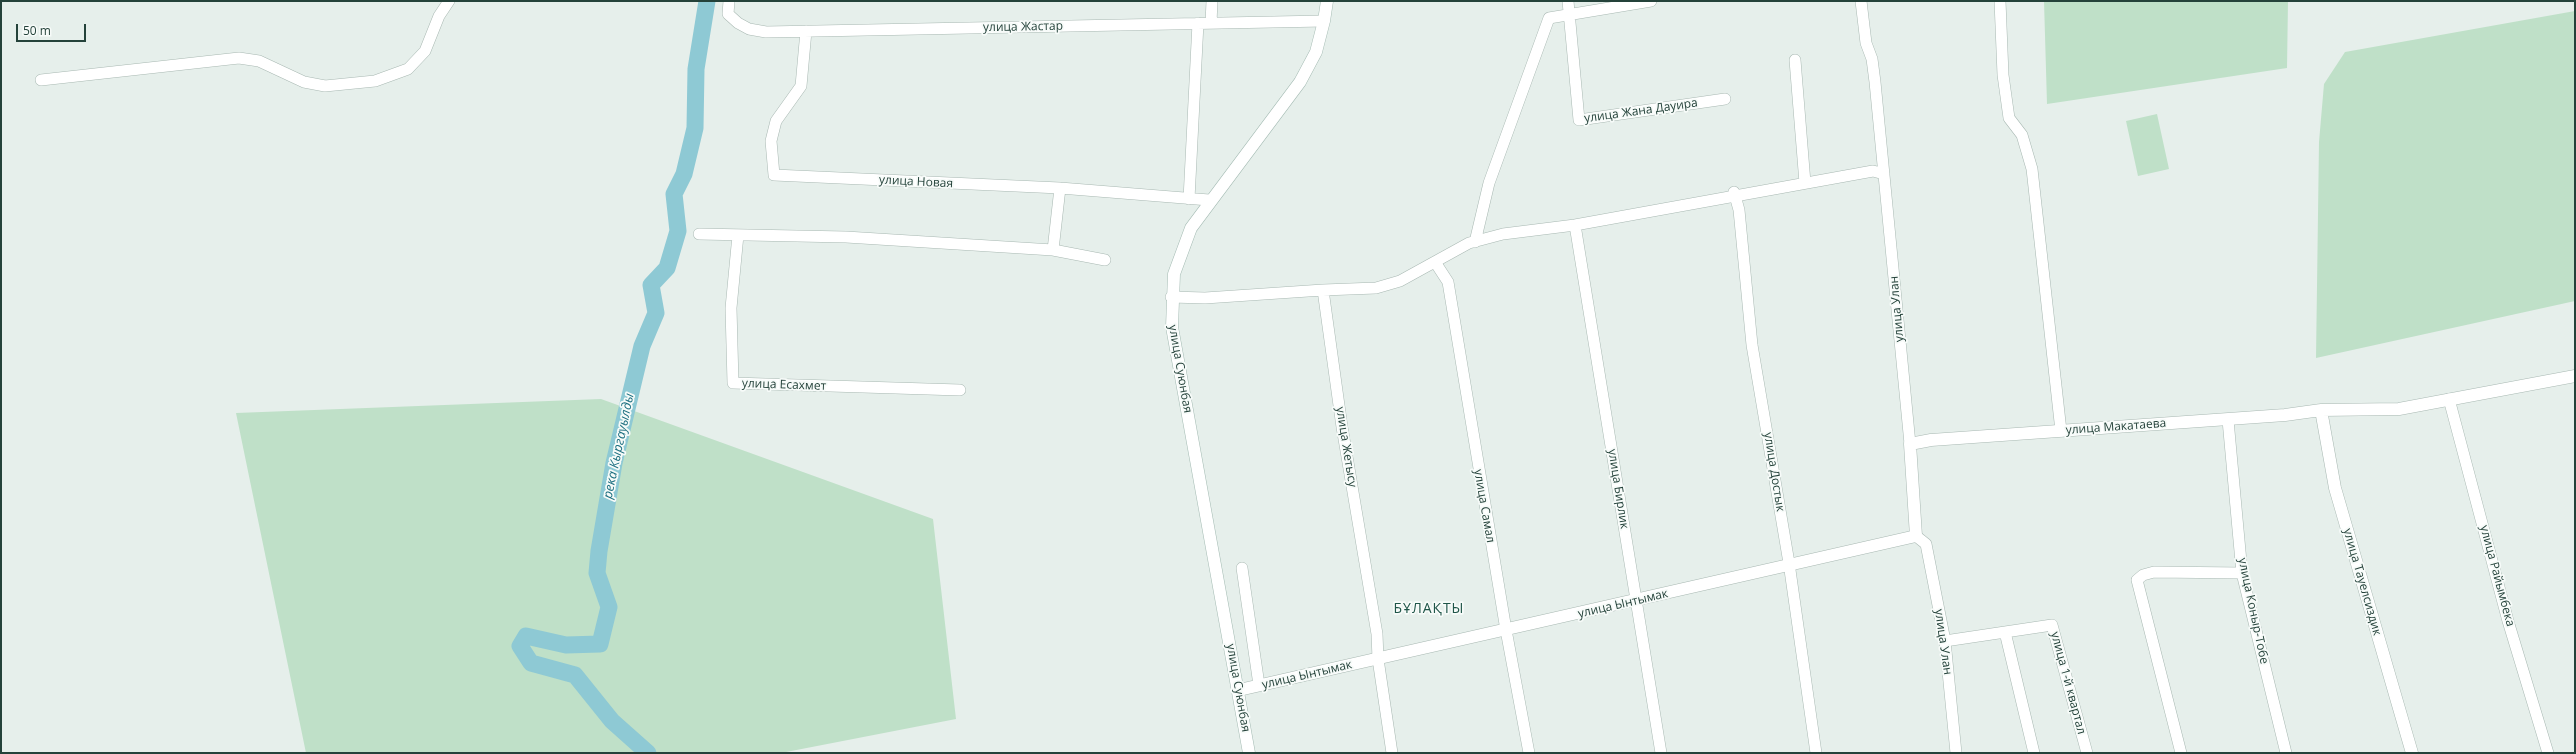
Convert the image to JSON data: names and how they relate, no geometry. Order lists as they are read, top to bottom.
{
  "streets": {
    "street": [
      "улица Жастар",
      "улица Жана Дауира",
      "улица Новая",
      "улица Улан",
      "улица Суюнбая",
      "улица Есахмет",
      "улица Макатаева",
      "улица Жетысу",
      "улица Достык",
      "улица Бирлик",
      "улица Самал",
      "улица Райымбека",
      "улица Тауелсиздик",
      "улица Ынтымак",
      "улица Коныр-Тобе",
      "улица 1-й квартал"
    ]
  },
  "crossings": [
    ["улица Жастар", "улица Новая"],
    ["улица Жастар", "улица Суюнбая"],
    ["улица Новая", "улица Суюнбая"],
    ["улица Улан", "улица Макатаева"],
    ["улица Улан", "улица Ынтымак"],
    ["улица Улан", "улица 1-й квартал"],
    ["улица Суюнбая", "улица Ынтымак"],
    ["улица Макатаева", "улица Райымбека"],
    ["улица Макатаева", "улица Тауелсиздик"],
    ["улица Макатаева", "улица Коныр-Тобе"],
    ["улица Жетысу", "улица Ынтымак"],
    ["улица Достык", "улица Ынтымак"],
    ["улица Бирлик", "улица Ынтымак"],
    ["улица Самал", "улица Ынтымак"]
  ],
  "districts": ["БҰЛАҚТЫ"],
  "water": ["река Кыргауылды"],
  "scale_bar": "50 m"
}
